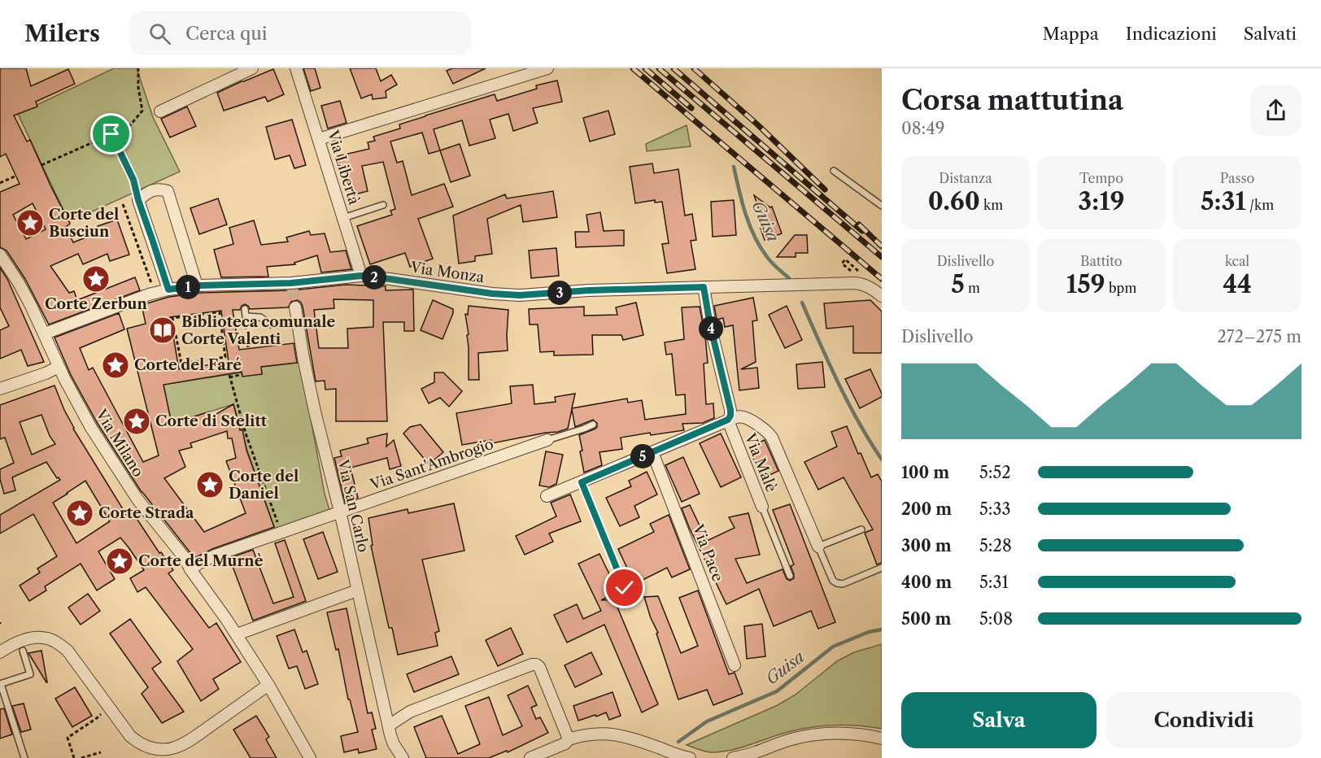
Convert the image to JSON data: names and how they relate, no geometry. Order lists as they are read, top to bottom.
{
  "streets": {
    "street": [
      "Via Libertà",
      "Via Monza",
      "Via Milano",
      "Via Malè",
      "Via Sant'Ambrogio",
      "Via San Carlo",
      "Via Pace"
    ]
  },
  "crossings": [
    ["Via Libertà", "Via Monza"],
    ["Via Monza", "Via Milano"],
    ["Via Monza", "Via Malè"],
    ["Via Milano", "Via Sant'Ambrogio"],
    ["Via Sant'Ambrogio", "Via San Carlo"]
  ],
  "water": ["Guisa"],
  "places": {
    "place": [
      "Corte del Busciun",
      "Corte Zerbun",
      "Corte del Faré",
      "Corte di Stelitt",
      "Corte del Daniel",
      "Corte Strada",
      "Corte del Murnè"
    ],
    "library": ["Biblioteca comunale Corte Valenti"]
  },
  "page": {
    "header": "Milers",
    "search": "Cerca qui",
    "nav": ["Mappa", "Indicazioni", "Salvati"],
    "heading": ["Corsa mattutina", "08:49"],
    "stats": [
      ["Distanza", "0.60 km"],
      ["Tempo", "3:19"],
      ["Passo", "5:31 /km"],
      ["Dislivello", "5 m"],
      ["Battito", "159 bpm"],
      ["kcal", "44"]
    ],
    "pins": [
      "2",
      "1",
      "3",
      "4",
      "5"
    ],
    "chart": ["Dislivello", "272–275 m"],
    "list": [
      {
        "name": "100 m",
        "note": "5:52"
      },
      {
        "name": "200 m",
        "note": "5:33"
      },
      {
        "name": "300 m",
        "note": "5:28"
      },
      {
        "name": "400 m",
        "note": "5:31"
      },
      {
        "name": "500 m",
        "note": "5:08"
      }
    ],
    "buttons": ["Salva", "Condividi"]
  }
}
